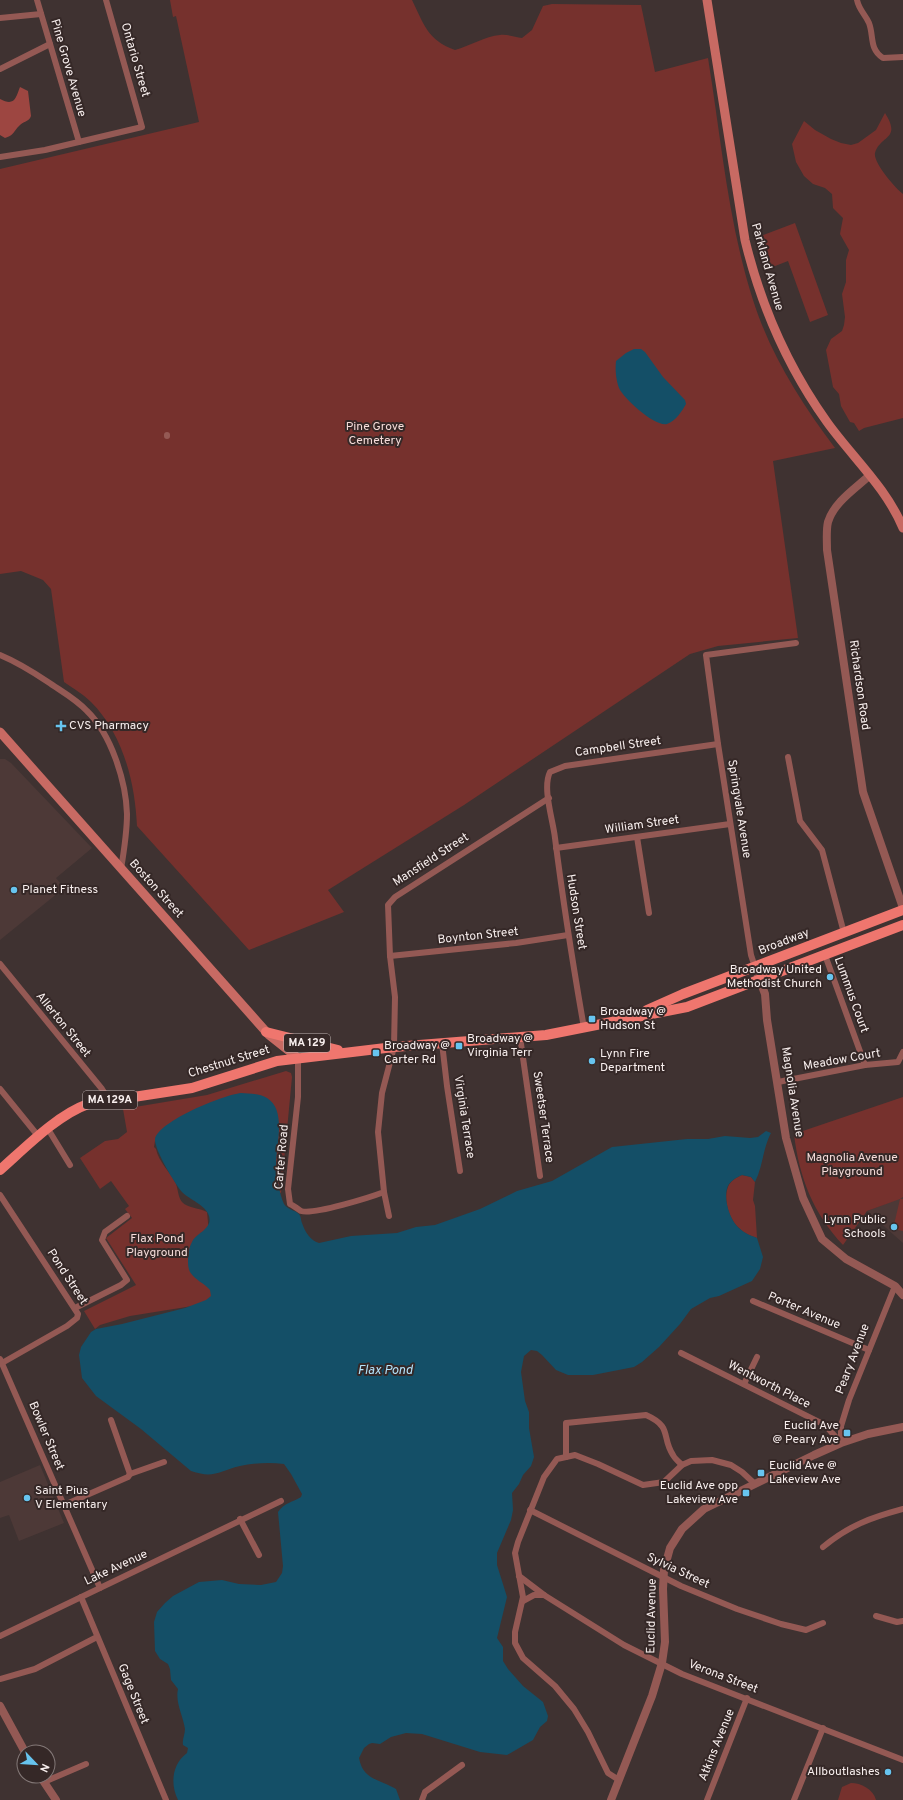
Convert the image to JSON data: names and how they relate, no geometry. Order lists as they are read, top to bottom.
{
  "streets": {
    "main road": [
      "Parkland Avenue",
      "Boston Street",
      "Broadway",
      "MA 129",
      "Chestnut Street",
      "MA 129A"
    ],
    "street": [
      "Ontario Street",
      "Pine Grove Avenue",
      "Richardson Road",
      "Campbell Street",
      "Springvale Avenue",
      "William Street",
      "Mansfield Street",
      "Hudson Street",
      "Boynton Street",
      "Lummus Court",
      "Allerton Street",
      "Meadow Court",
      "Magnolia Avenue",
      "Virginia Terrace",
      "Sweetser Terrace",
      "Carter Road",
      "Pond Street",
      "Porter Avenue",
      "Peary Avenue",
      "Wentworth Place",
      "Bowler Street",
      "Lake Avenue",
      "Sylvia Street",
      "Euclid Avenue",
      "Verona Street",
      "Gage Street",
      "Atkins Avenue"
    ]
  },
  "crossings": [
    ["Ontario Street", "Pine Grove Avenue"],
    ["Parkland Avenue", "Richardson Road"],
    ["Richardson Road", "Broadway"],
    ["Campbell Street", "Springvale Avenue"],
    ["Campbell Street", "Mansfield Street"],
    ["Campbell Street", "Hudson Street"],
    ["Springvale Avenue", "William Street"],
    ["Springvale Avenue", "Broadway"],
    ["Springvale Avenue", "Magnolia Avenue"],
    ["William Street", "Hudson Street"],
    ["Mansfield Street", "Hudson Street"],
    ["Mansfield Street", "Boynton Street"],
    ["Mansfield Street", "Broadway"],
    ["Boston Street", "Broadway"],
    ["Boston Street", "MA 129"],
    ["Boston Street", "Chestnut Street"],
    ["Boston Street", "Carter Road"],
    ["Hudson Street", "Boynton Street"],
    ["Hudson Street", "Broadway"],
    ["Broadway", "Lummus Court"],
    ["Broadway", "MA 129"],
    ["Broadway", "Chestnut Street"],
    ["Broadway", "Magnolia Avenue"],
    ["Broadway", "Virginia Terrace"],
    ["Broadway", "Sweetser Terrace"],
    ["Broadway", "Carter Road"],
    ["Lummus Court", "Meadow Court"],
    ["Allerton Street", "Chestnut Street"],
    ["Meadow Court", "Magnolia Avenue"],
    ["Chestnut Street", "Carter Road"],
    ["Magnolia Avenue", "Peary Avenue"],
    ["Pond Street", "Bowler Street"],
    ["Porter Avenue", "Peary Avenue"],
    ["Peary Avenue", "Wentworth Place"],
    ["Peary Avenue", "Euclid Avenue"],
    ["Wentworth Place", "Euclid Avenue"],
    ["Bowler Street", "Lake Avenue"],
    ["Lake Avenue", "Gage Street"],
    ["Sylvia Street", "Euclid Avenue"],
    ["Euclid Avenue", "Verona Street"],
    ["Verona Street", "Atkins Avenue"]
  ],
  "water": ["Flax Pond"],
  "parks": ["Pine Grove Cemetery", "Magnolia Avenue Playground", "Flax Pond Playground"],
  "places": {
    "health": ["CVS Pharmacy"],
    "other": [
      "Planet Fitness",
      "Broadway United Methodist Church",
      "Lynn Fire Department",
      "Lynn Public Schools",
      "Saint Pius V Elementary",
      "Allboutlashes"
    ],
    "transit": [
      "Broadway @ Hudson St",
      "Broadway @ Virginia Terr",
      "Broadway @ Carter Rd",
      "Euclid Ave @ Peary Ave",
      "Euclid Ave @ Lakeview Ave",
      "Euclid Ave opp Lakeview Ave"
    ]
  },
  "north": "bottom right"
}
